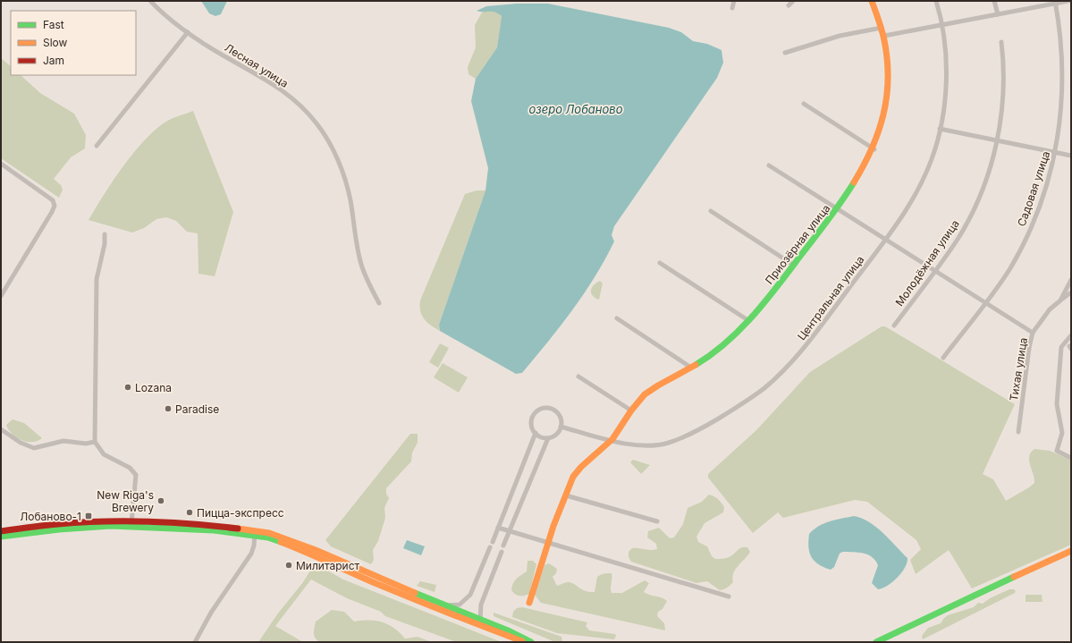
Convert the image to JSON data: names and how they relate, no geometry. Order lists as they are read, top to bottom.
{
  "streets": {
    "main road": ["Приозёрная улица"],
    "street": [
      "Лесная улица",
      "Садовая улица",
      "Молодёжная улица",
      "Центральная улица",
      "Тихая улица"
    ]
  },
  "crossings": [
    ["Приозёрная улица", "Центральная улица"]
  ],
  "water": ["озеро Лобаново"],
  "places": {
    "other": [
      "Lozana",
      "Paradise",
      "New Riga's Brewery",
      "Пицца-экспресс",
      "Милитарист"
    ],
    "transit": ["Лобаново-1"]
  },
  "legend": ["Fast", "Slow", "Jam"]
}
